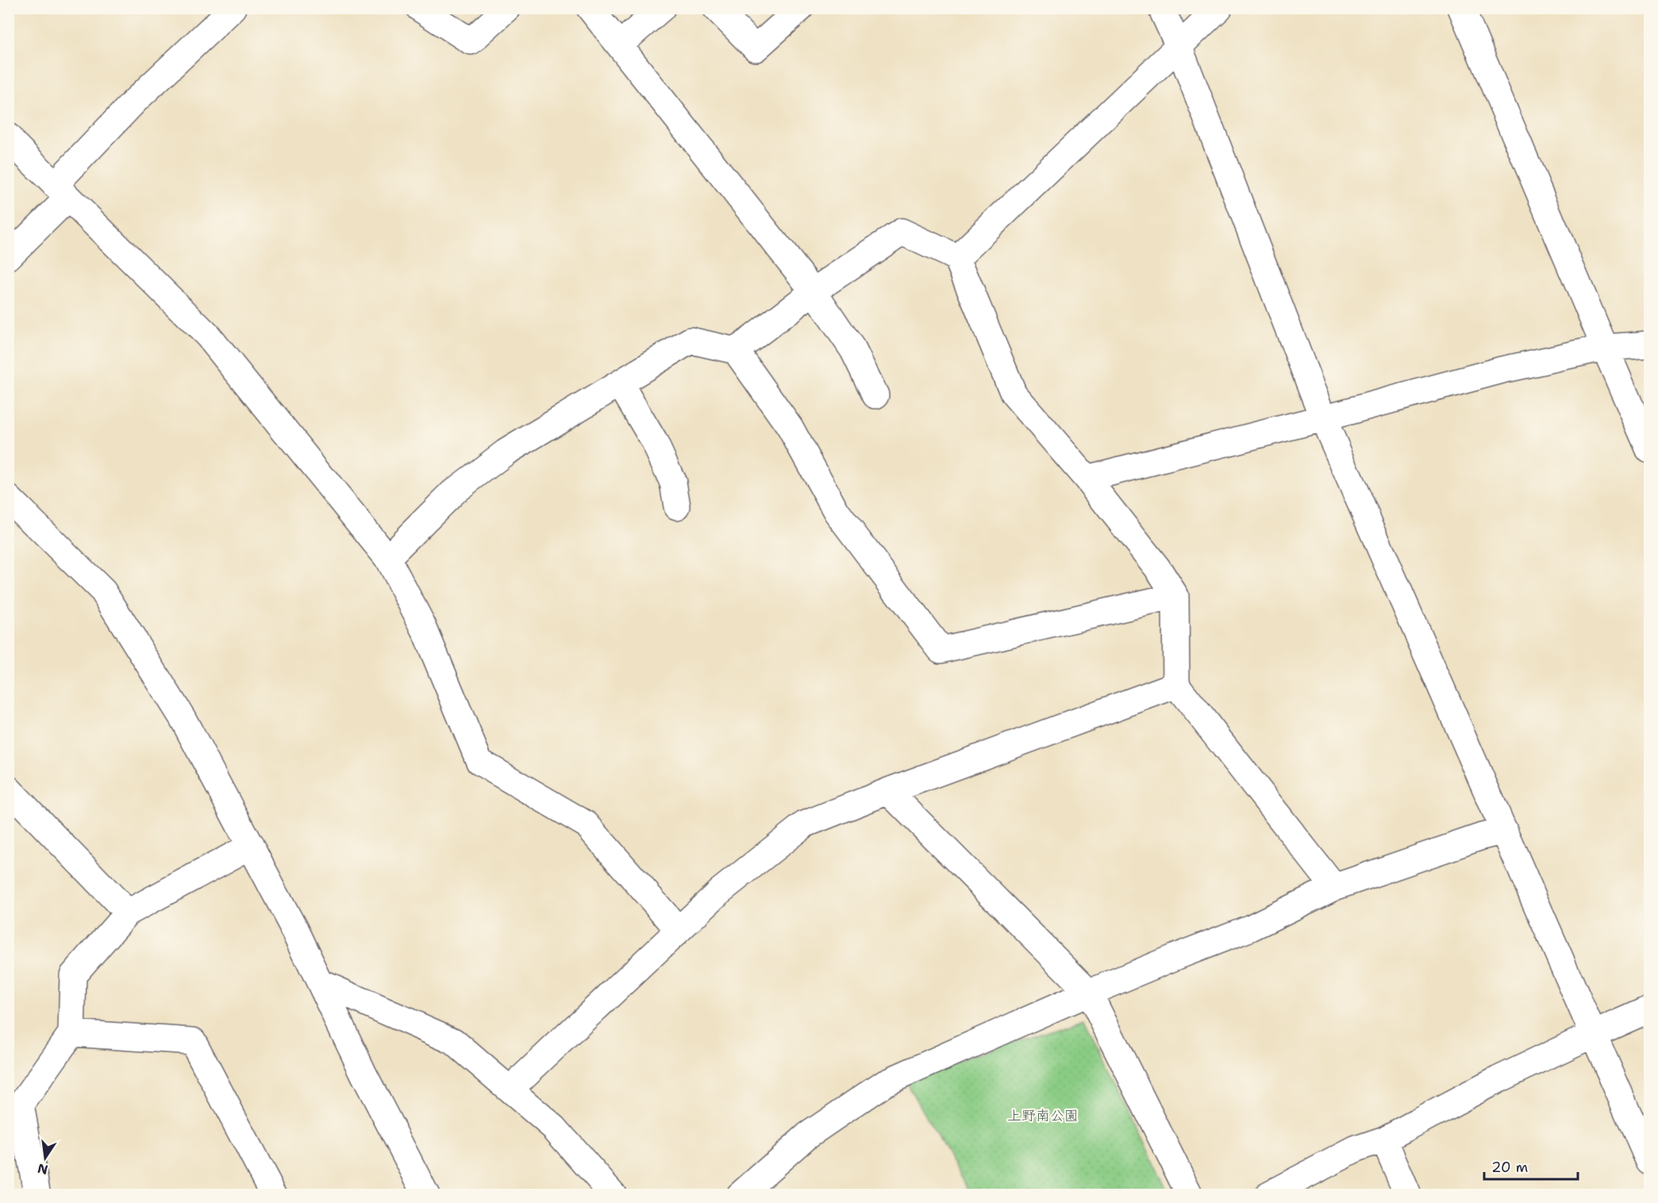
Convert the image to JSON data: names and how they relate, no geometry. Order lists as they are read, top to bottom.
{
  "parks": ["上野南公園"],
  "scale_bar": "20 m",
  "north": "bottom"
}
